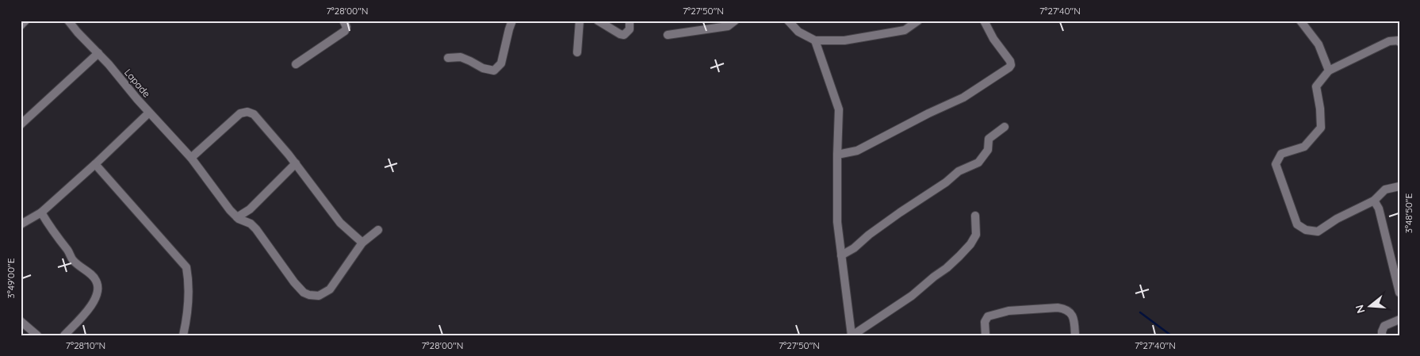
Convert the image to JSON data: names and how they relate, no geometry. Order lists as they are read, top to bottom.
{
  "streets": {
    "street": ["Lapade"]
  },
  "north": "left",
  "coordinates": [
    "7°28'00\"N",
    "7°27'50\"N",
    "7°27'40\"N",
    "3°48'50\"E",
    "3°49'00\"E",
    "7°28'10\"N"
  ]
}
